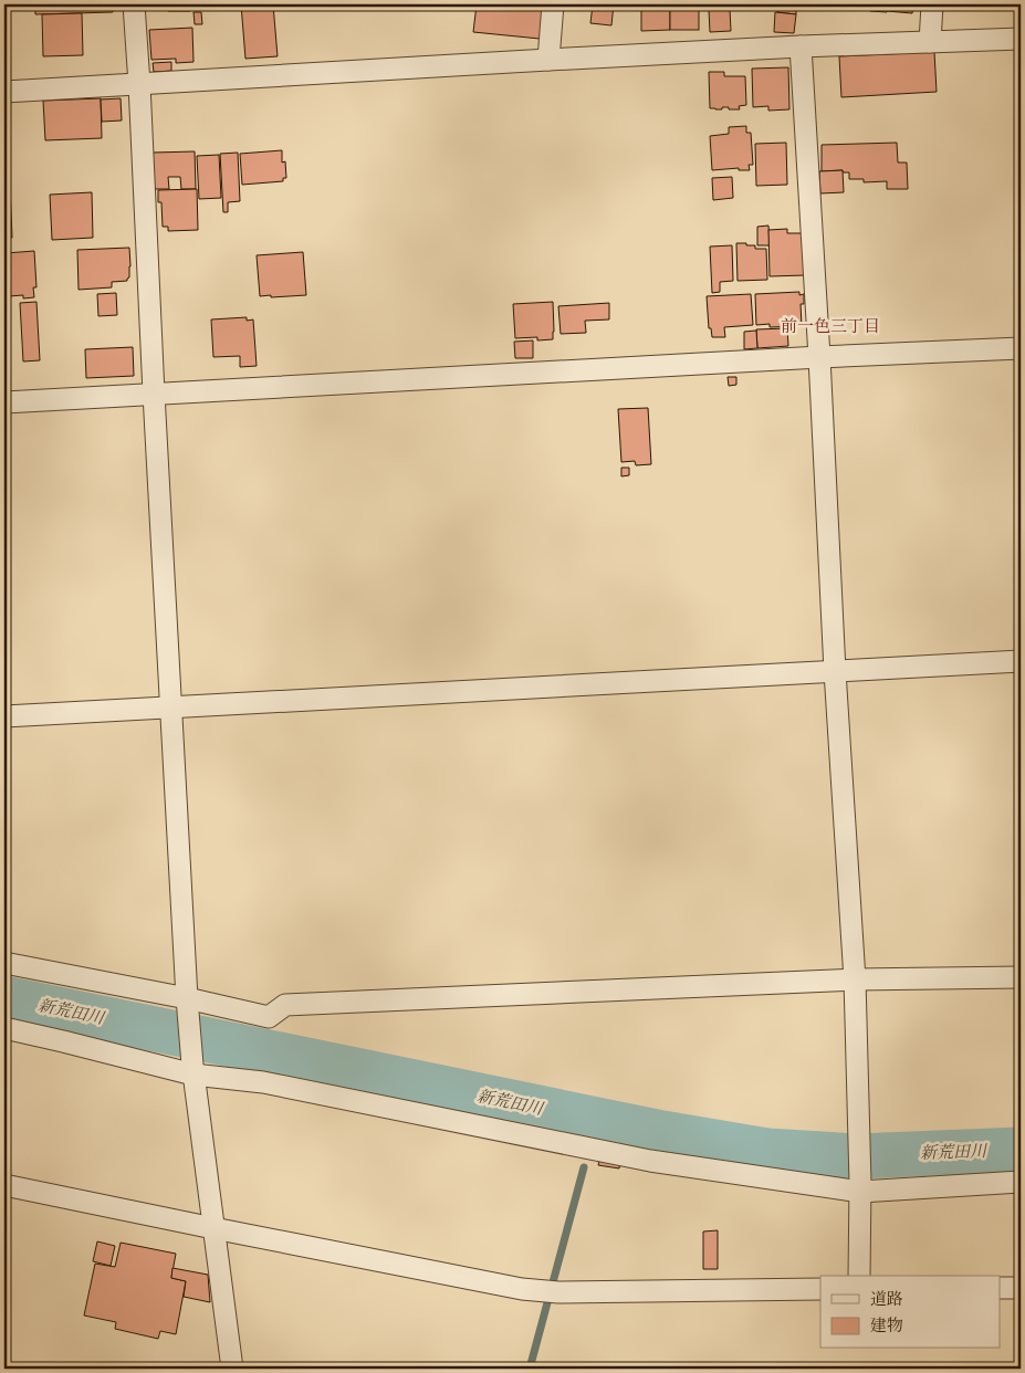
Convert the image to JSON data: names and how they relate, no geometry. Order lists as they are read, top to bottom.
{
  "districts": ["前一色三丁目"],
  "water": ["新荒田川"],
  "legend": ["道路", "建物"]
}
